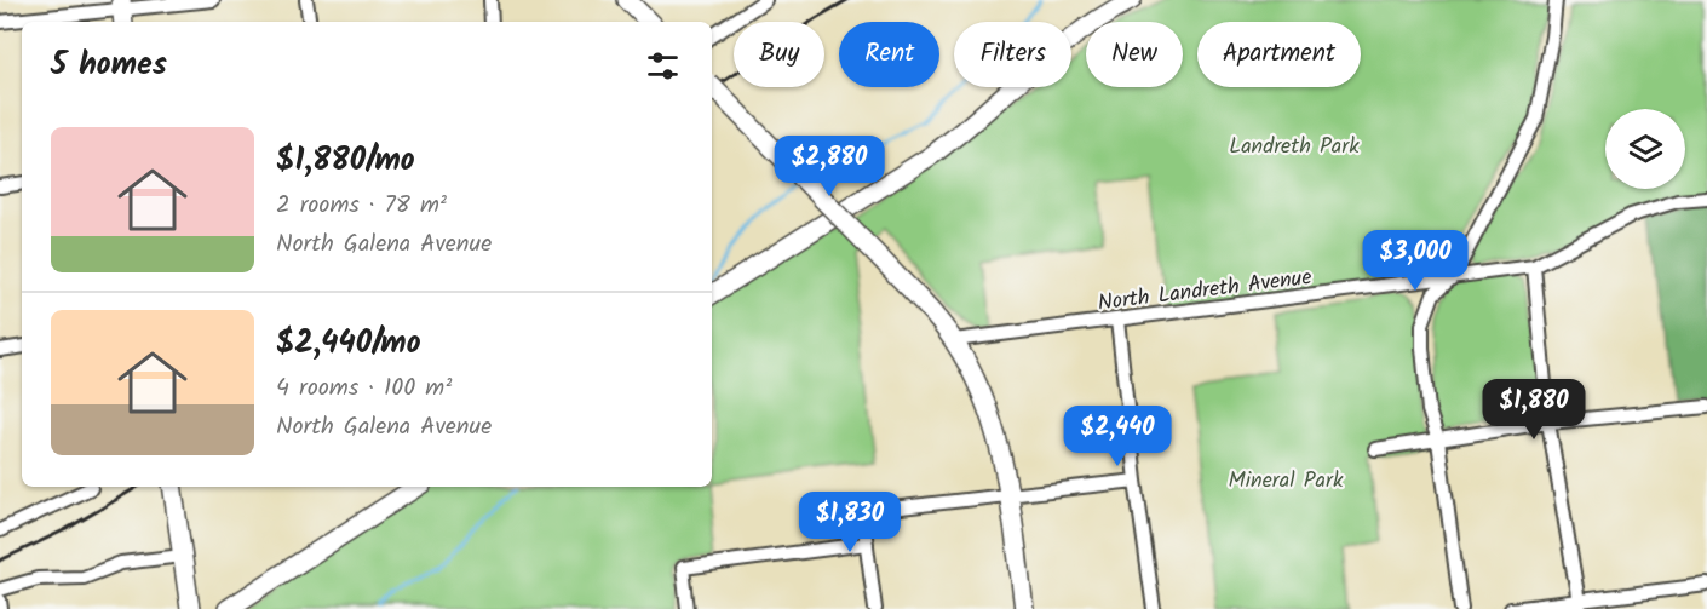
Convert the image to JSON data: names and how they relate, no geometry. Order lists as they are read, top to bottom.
{
  "streets": {
    "street": ["North Landreth Avenue"]
  },
  "parks": ["Landreth Park", "Mineral Park"],
  "page": {
    "chip": [
      "Buy",
      "Rent",
      "Filters",
      "New",
      "Apartment"
    ],
    "heading": "5 homes",
    "list": [
      {
        "name": "$1,880/mo",
        "note": "2 rooms · 78 m² · North Galena Avenue"
      },
      {
        "name": "$2,440/mo",
        "note": "4 rooms · 100 m² · North Galena Avenue"
      }
    ],
    "price": [
      "$2,880",
      "$3,000",
      "$1,880",
      "$2,440",
      "$1,830"
    ]
  }
}
